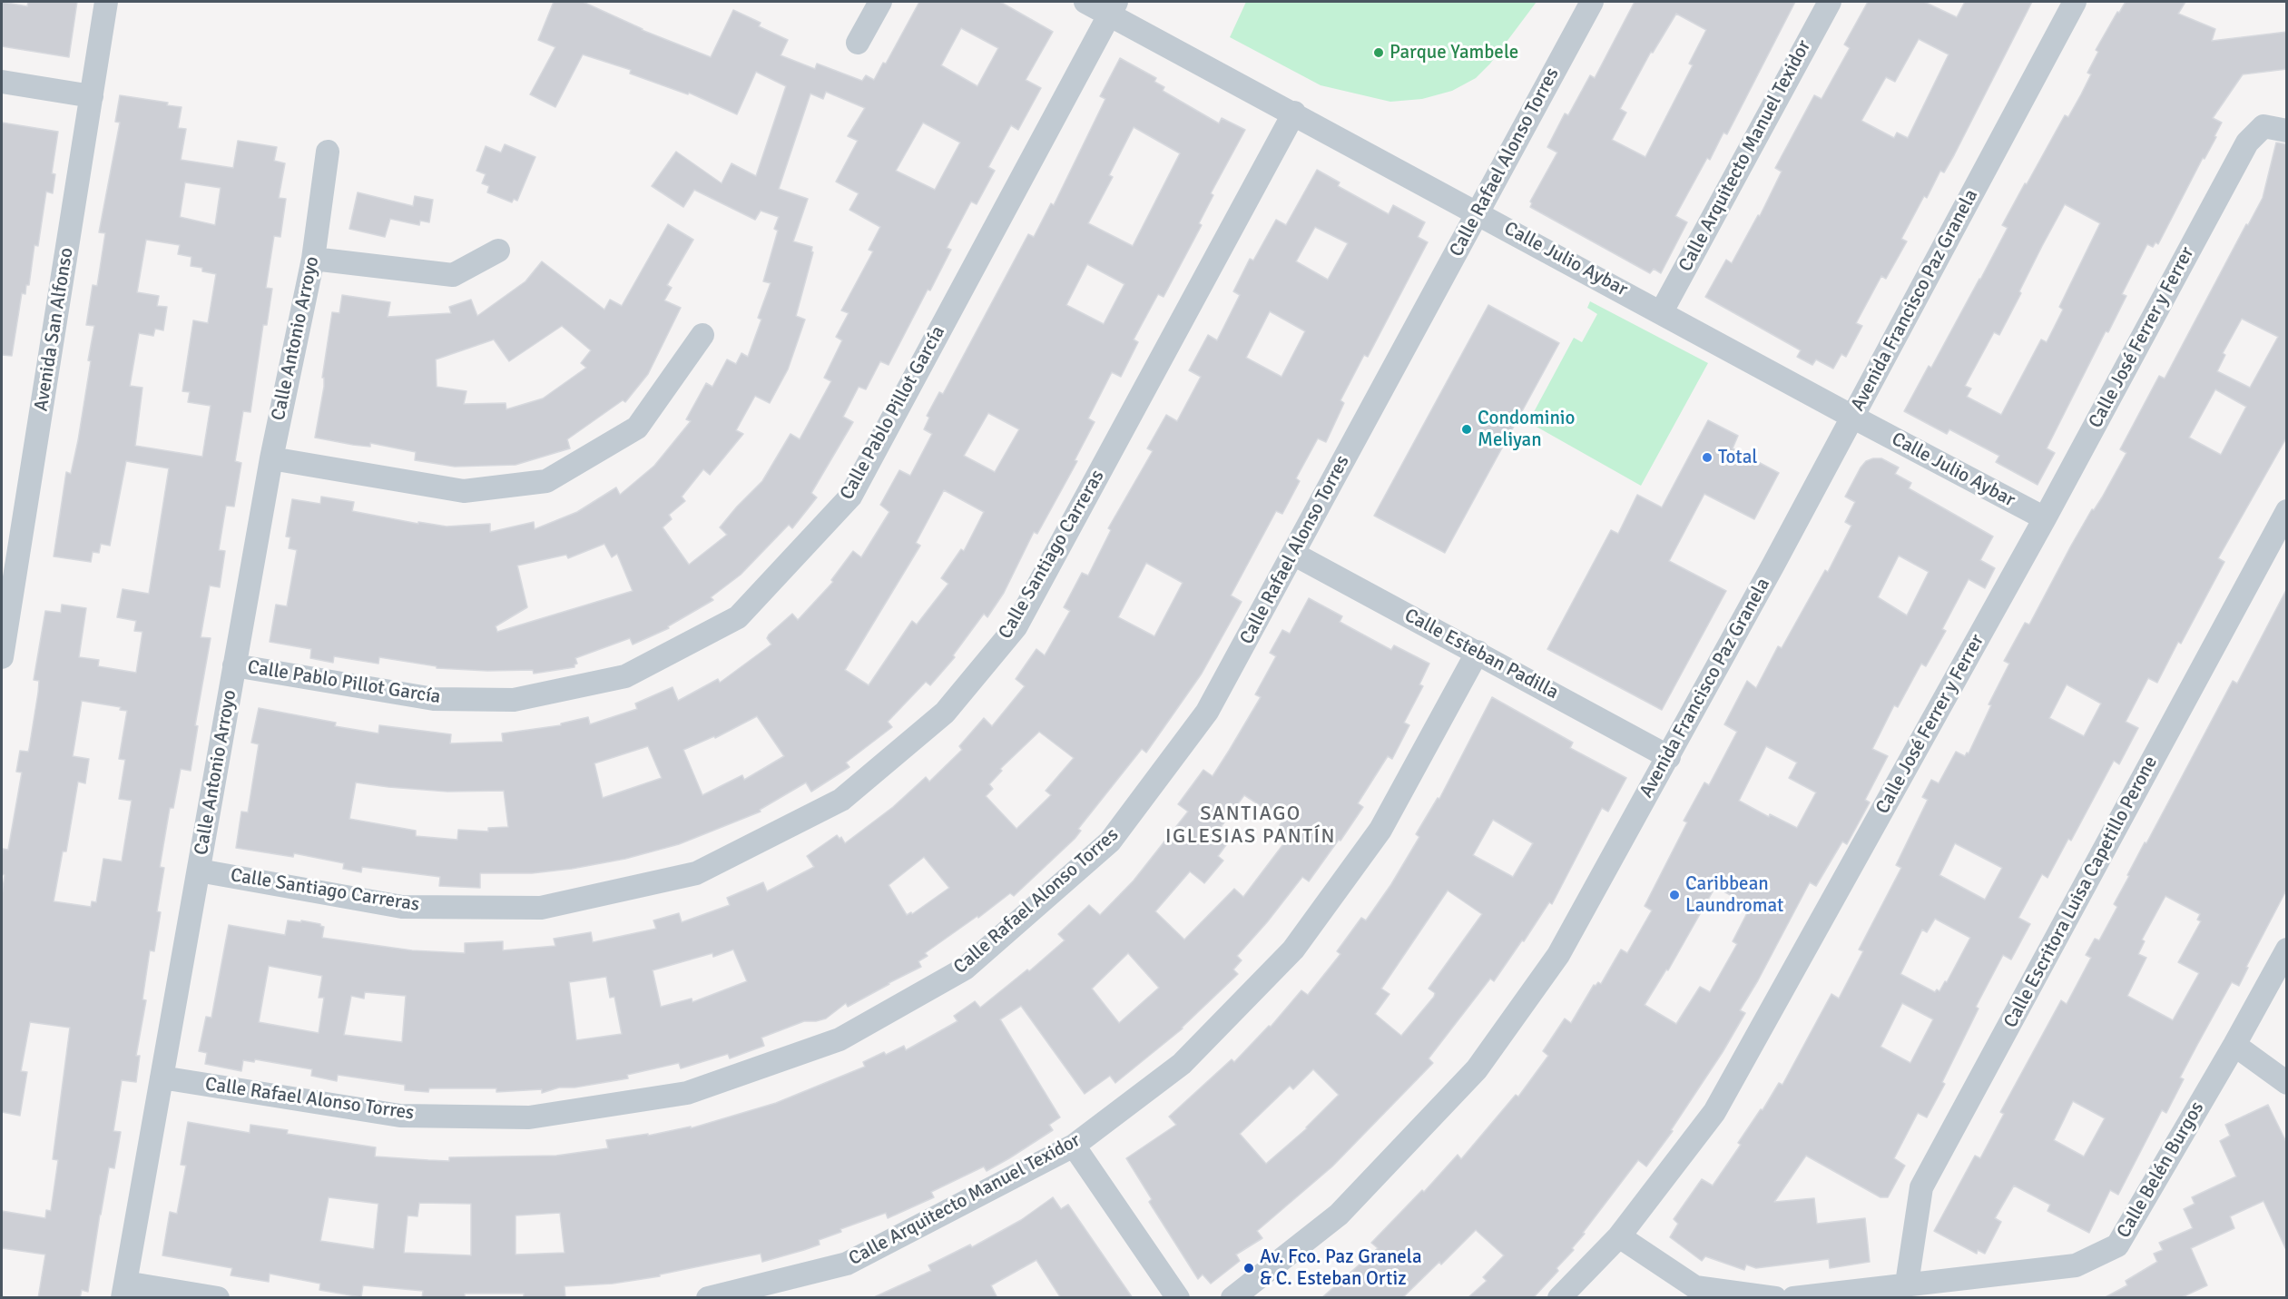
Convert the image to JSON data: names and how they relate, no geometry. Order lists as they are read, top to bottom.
{
  "streets": {
    "street": [
      "Calle Arquitecto Manuel Texidor",
      "Calle Rafael Alonso Torres",
      "Calle Julio Aybar",
      "Avenida Francisco Paz Granela",
      "Avenida San Alfonso",
      "Calle José Ferrer y Ferrer",
      "Calle Antonio Arroyo",
      "Calle Pablo Pillot García",
      "Calle Santiago Carreras",
      "Calle Esteban Padilla",
      "Calle Escritora Luisa Capetillo Perone",
      "Calle Belén Burgos"
    ]
  },
  "crossings": [
    ["Calle Arquitecto Manuel Texidor", "Calle Julio Aybar"],
    ["Calle Arquitecto Manuel Texidor", "Calle Esteban Padilla"],
    ["Calle Rafael Alonso Torres", "Calle Julio Aybar"],
    ["Calle Rafael Alonso Torres", "Calle Antonio Arroyo"],
    ["Calle Rafael Alonso Torres", "Calle Esteban Padilla"],
    ["Calle Julio Aybar", "Avenida Francisco Paz Granela"],
    ["Calle Julio Aybar", "Calle José Ferrer y Ferrer"],
    ["Calle Julio Aybar", "Calle Pablo Pillot García"],
    ["Calle Julio Aybar", "Calle Santiago Carreras"],
    ["Avenida Francisco Paz Granela", "Calle Esteban Padilla"],
    ["Calle Antonio Arroyo", "Calle Pablo Pillot García"],
    ["Calle Antonio Arroyo", "Calle Santiago Carreras"],
    ["Calle Escritora Luisa Capetillo Perone", "Calle Belén Burgos"]
  ],
  "districts": ["SANTIAGO IGLESIAS PANTÍN"],
  "places": [
    "Parque Yambele",
    "Condominio Meliyan",
    "Total",
    "Caribbean Laundromat",
    "Av. Fco. Paz Granela & C. Esteban Ortiz"
  ]
}
